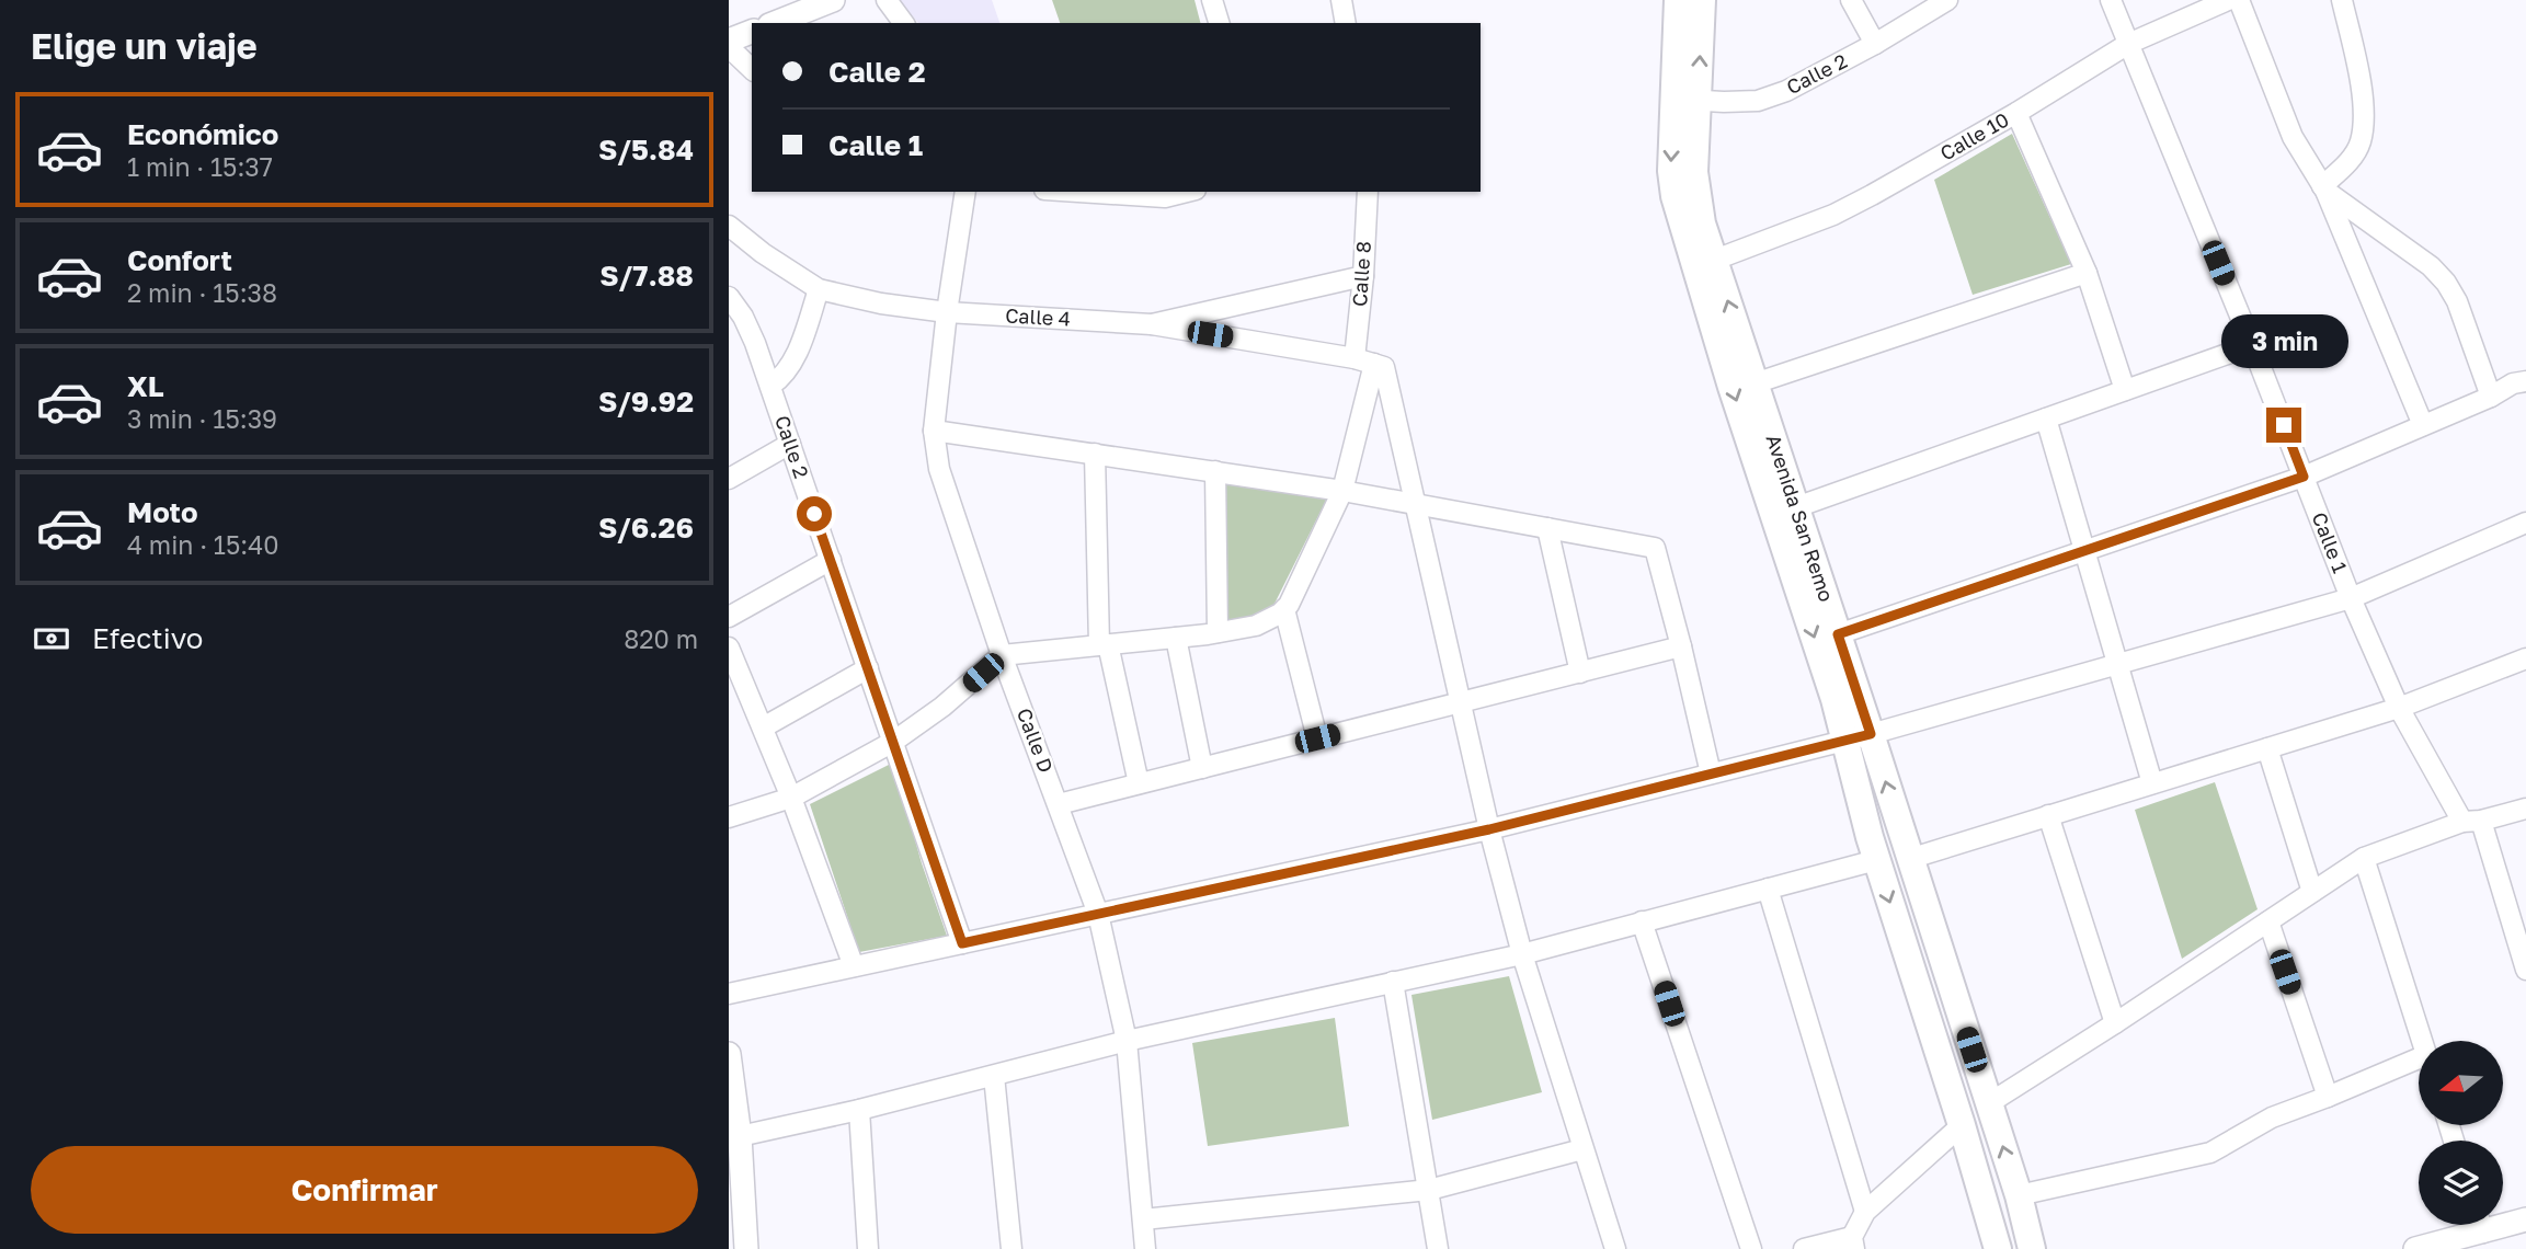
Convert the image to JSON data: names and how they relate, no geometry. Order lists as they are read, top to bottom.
{
  "streets": {
    "main road": ["Avenida San Remo"],
    "street": [
      "Calle 2",
      "Calle 10",
      "Calle 8",
      "Calle 4",
      "Calle 1",
      "Calle D"
    ]
  },
  "crossings": [
    ["Calle 2", "Avenida San Remo"],
    ["Calle 10", "Avenida San Remo"],
    ["Calle 10", "Calle 1"],
    ["Calle 8", "Calle 4"],
    ["Calle 4", "Calle D"]
  ],
  "north": "left",
  "page": {
    "heading": "Elige un viaje",
    "banner": ["Calle 2", "Calle 1"],
    "list": [
      {
        "name": "Económico",
        "note": "1 min · 15:37",
        "value": "S/5.84"
      },
      {
        "name": "Confort",
        "note": "2 min · 15:38",
        "value": "S/7.88"
      },
      {
        "name": "XL",
        "note": "3 min · 15:39",
        "value": "S/9.92"
      },
      {
        "name": "Moto",
        "note": "4 min · 15:40",
        "value": "S/6.26"
      }
    ],
    "bubble": "3 min",
    "pay": ["Efectivo", "820 m"],
    "buttons": "Confirmar"
  }
}
